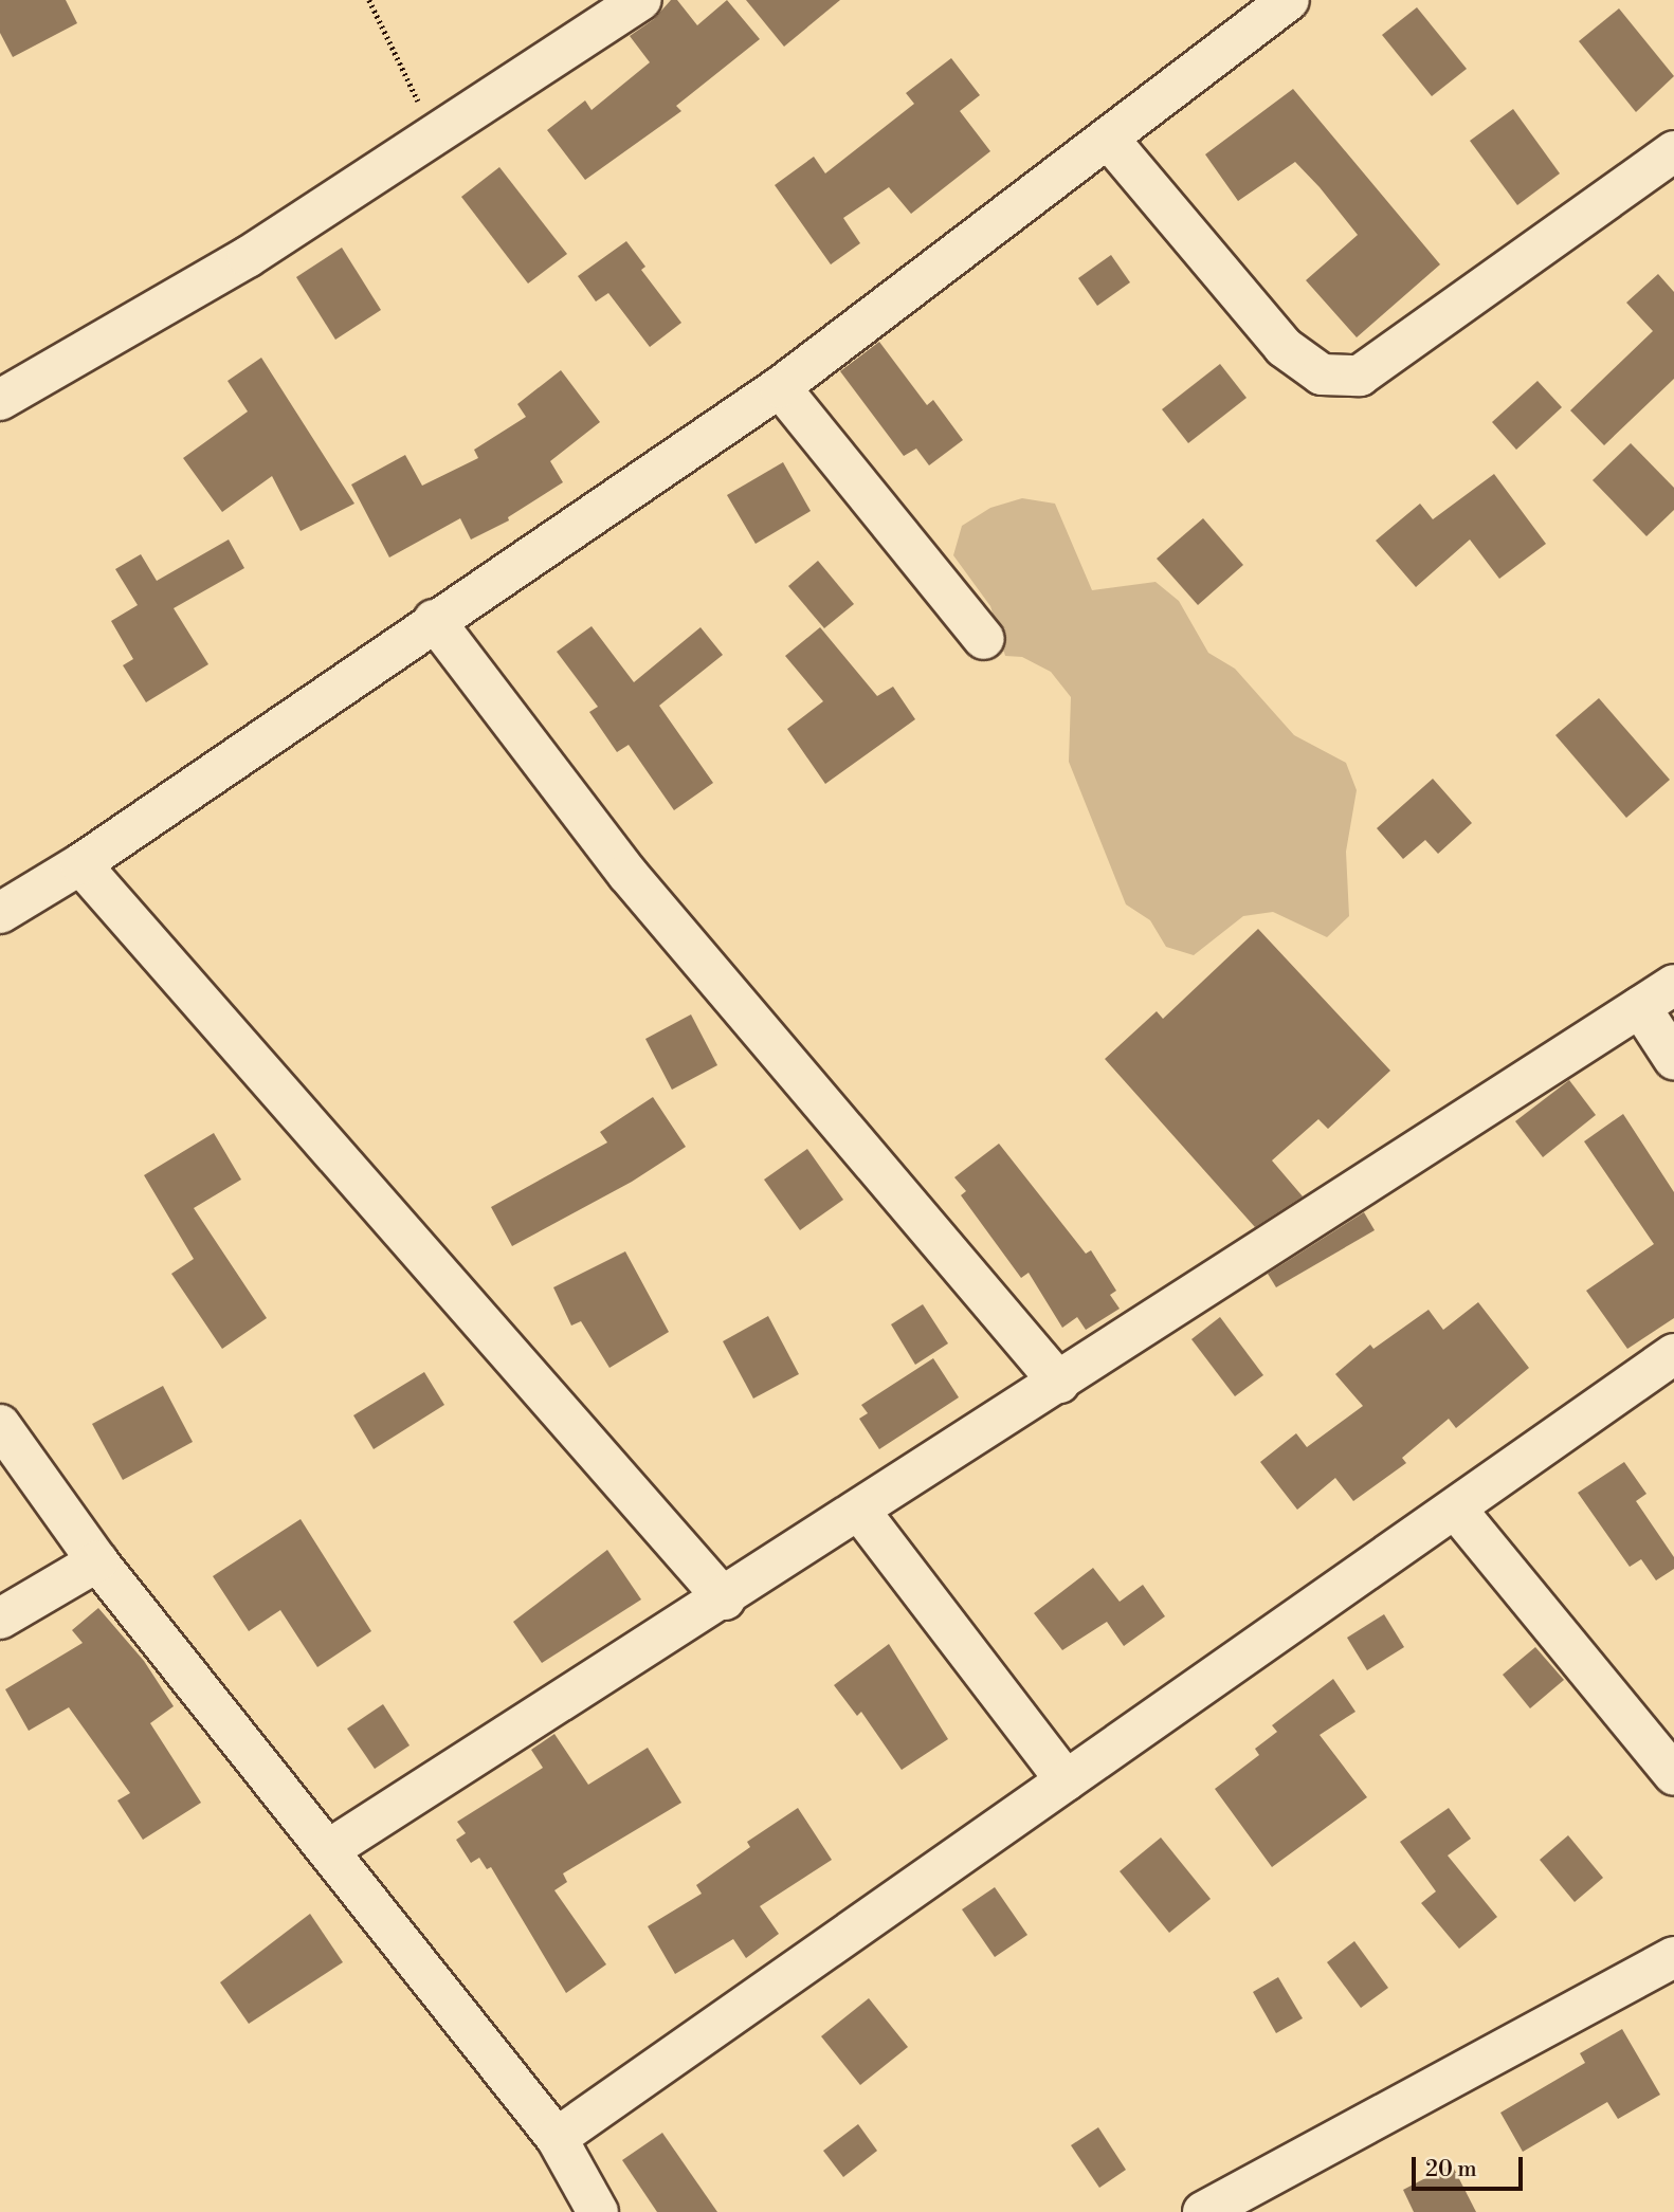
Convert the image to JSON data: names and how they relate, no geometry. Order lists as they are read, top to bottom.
{
  "scale_bar": "20 m"
}
